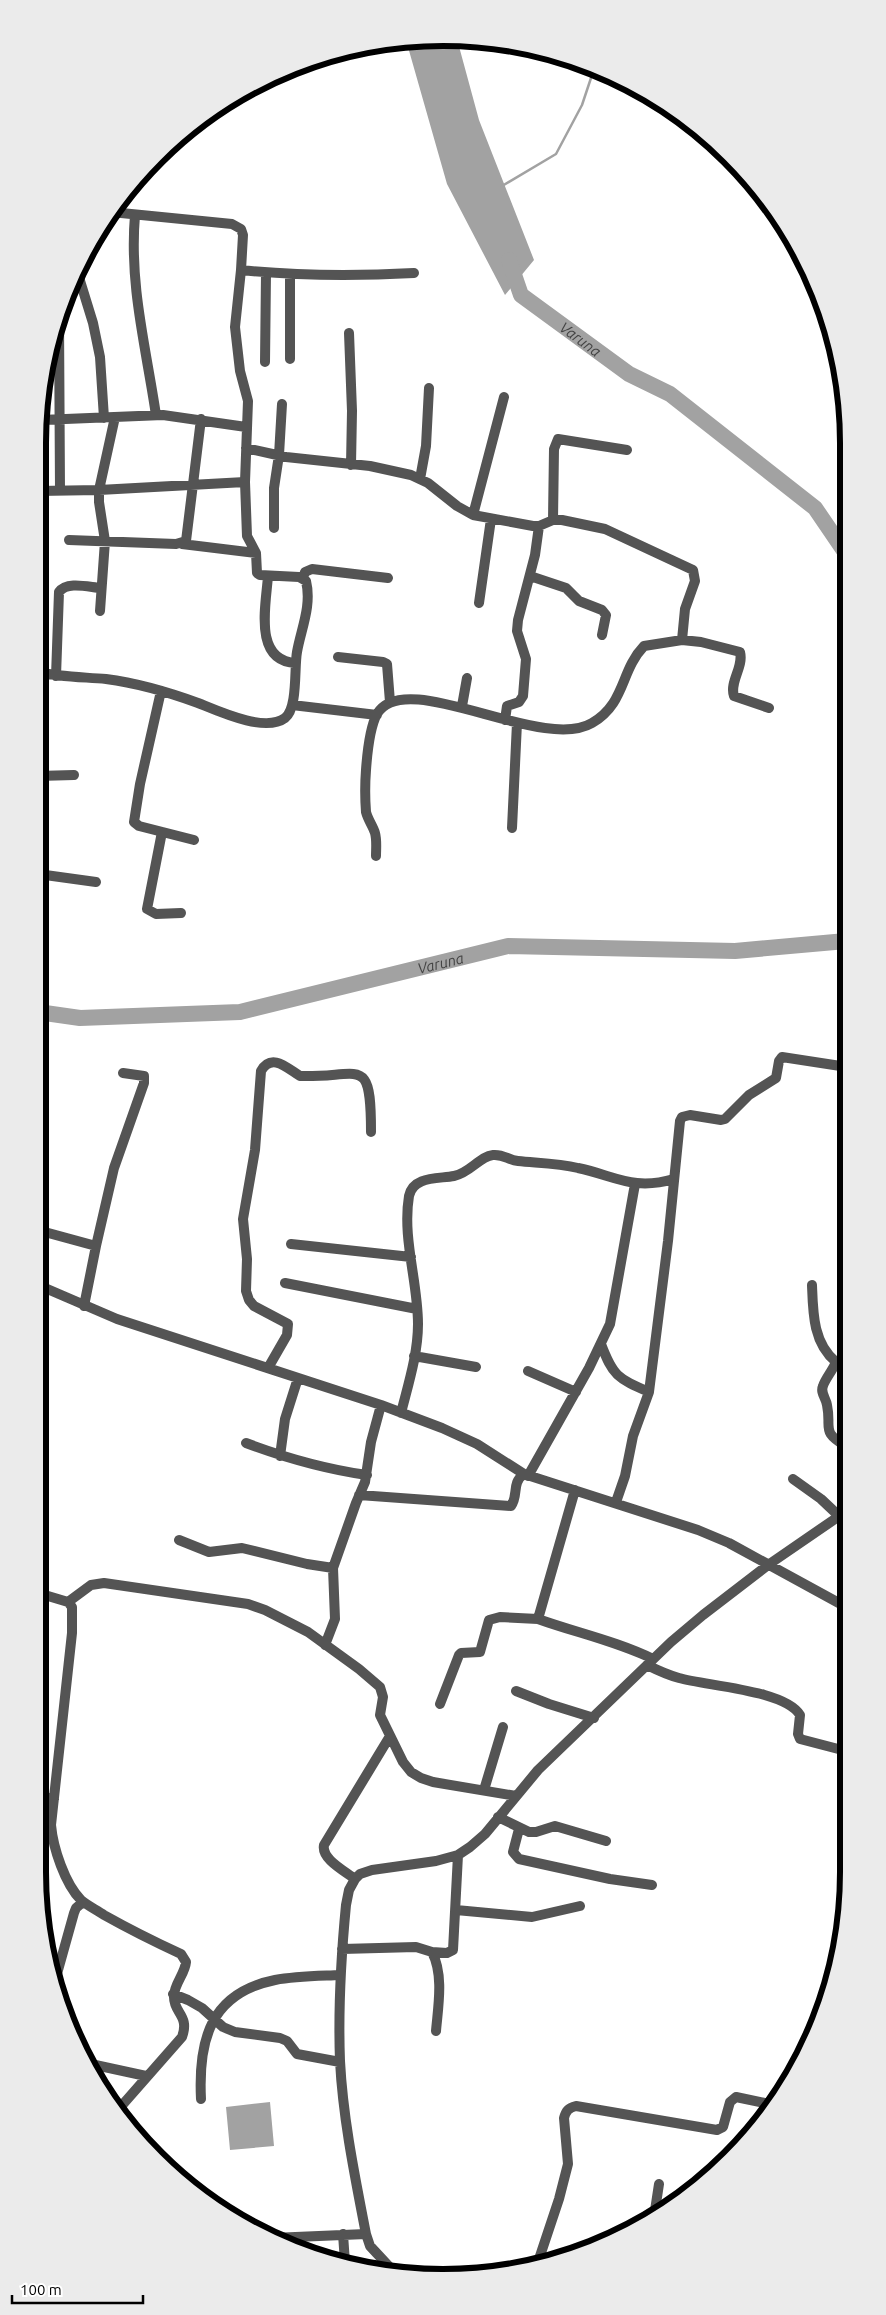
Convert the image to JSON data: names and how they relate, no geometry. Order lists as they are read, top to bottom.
{
  "water": ["Varuna"],
  "scale_bar": "100 m"
}
